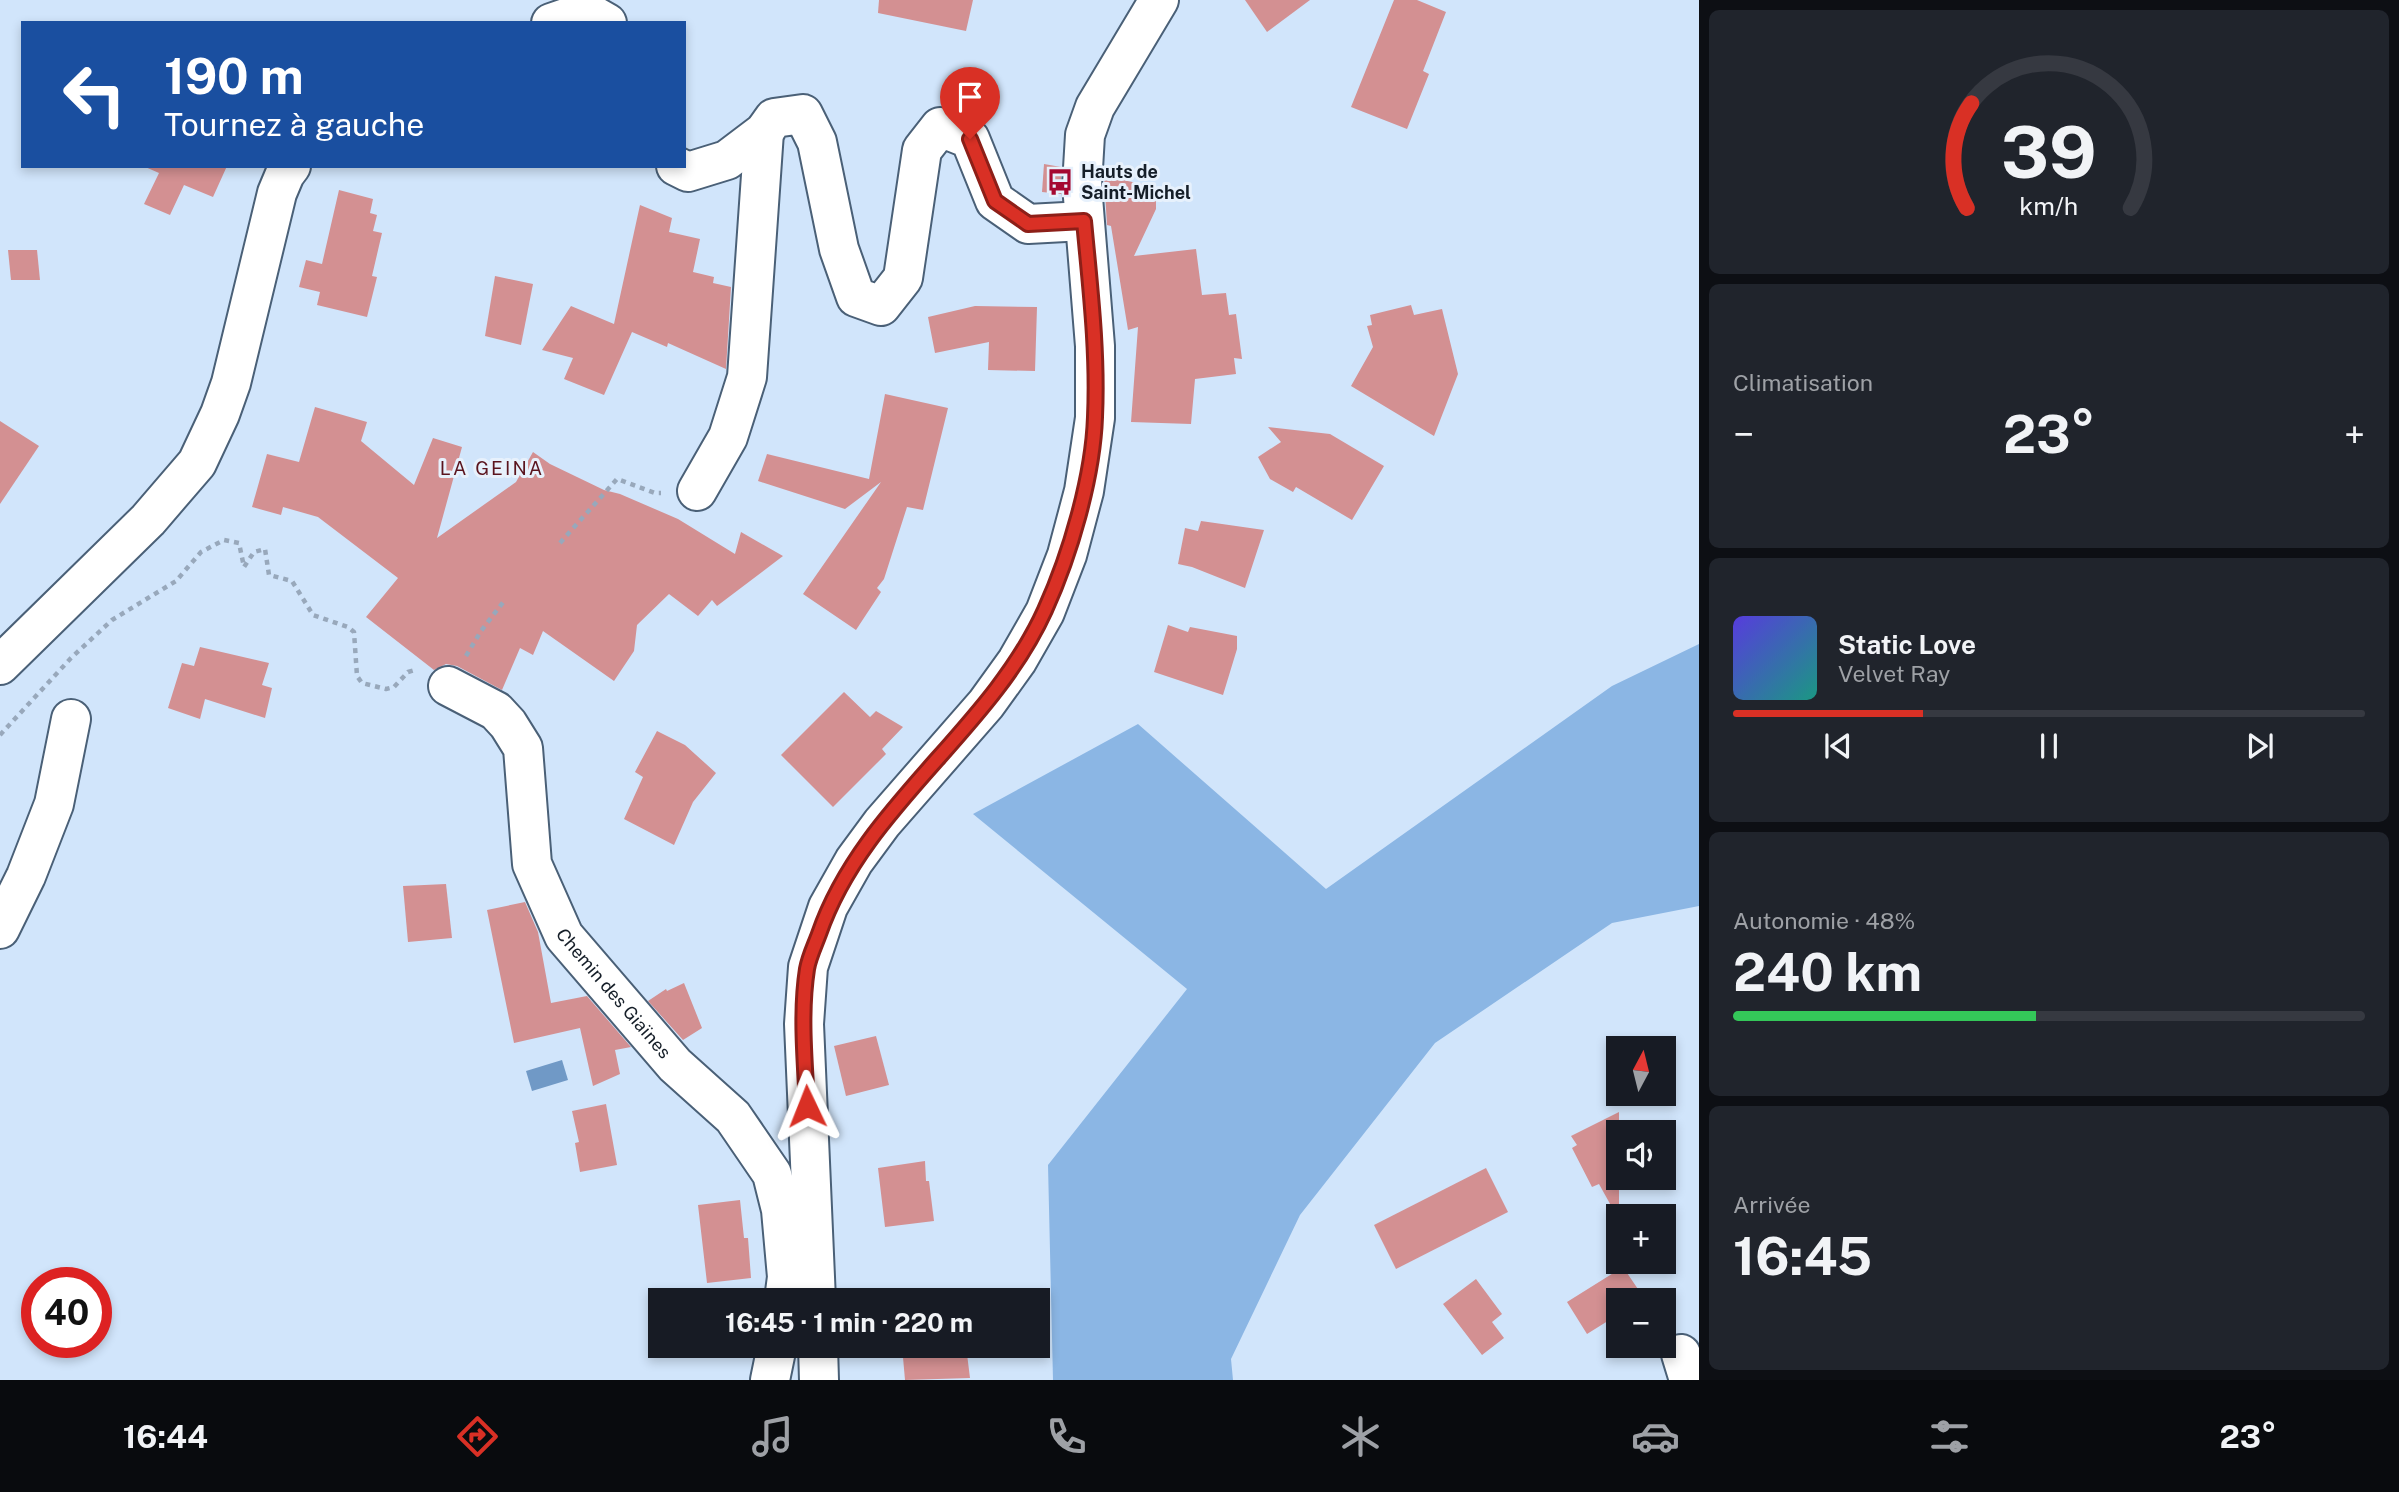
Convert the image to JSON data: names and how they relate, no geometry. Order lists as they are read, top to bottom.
{
  "streets": {
    "street": ["Chemin des Giaïnes"]
  },
  "districts": ["LA GEINA"],
  "places": {
    "bus stop": ["Hauts de Saint-Michel"]
  },
  "north": "top",
  "page": {
    "turn": ["190 m", "Tournez à gauche"],
    "tile": [
      "Climatisation",
      ["Autonomie · 48%", "240 km"],
      ["Arrivée", "16:45"]
    ],
    "heat": ["−", "23°", "+"],
    "song": ["Static Love", "Velvet Ray"],
    "map_buttons": ["+", "−"],
    "limit": "40",
    "trip": "16:45 · 1 min · 220 m",
    "tabs": ["16:44", "23°"],
    "gauge": ["39", "km/h"]
  }
}
